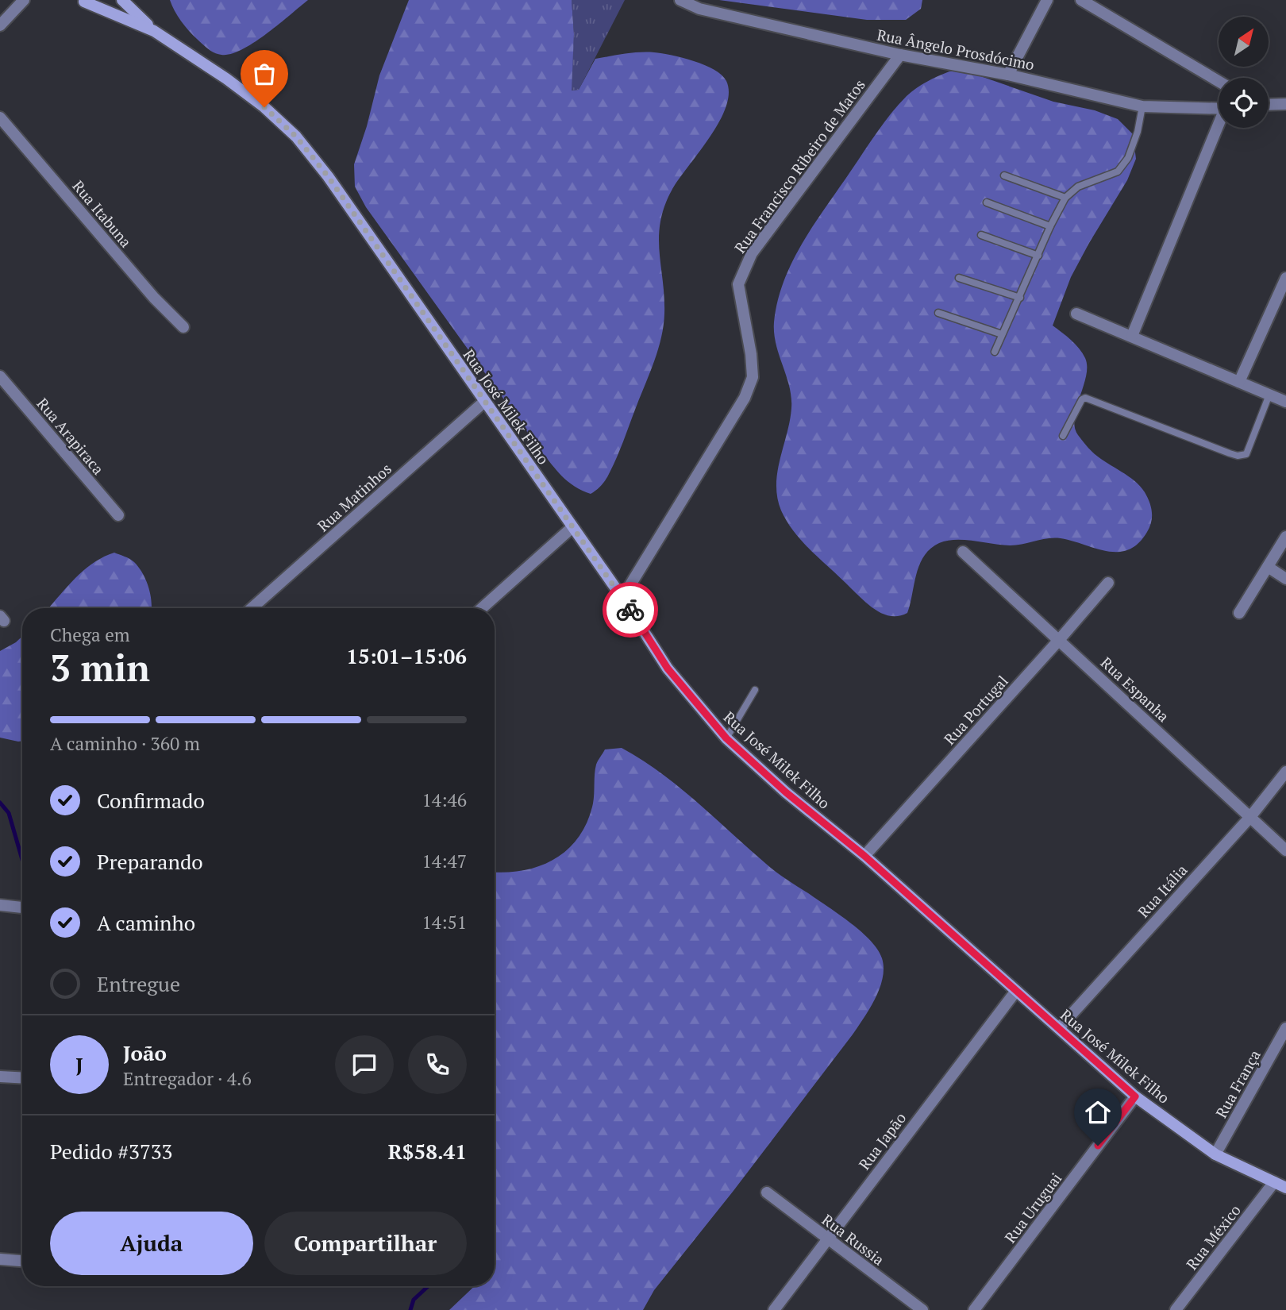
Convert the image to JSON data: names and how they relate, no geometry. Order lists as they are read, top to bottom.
{
  "streets": {
    "main road": ["Rua José Milek Filho"],
    "street": [
      "Rua Ângelo Prosdócimo",
      "Rua Francisco Ribeiro de Matos",
      "Rua Itabuna",
      "Rua Arapiraca",
      "Rua Matinhos",
      "Rua Espanha",
      "Rua Portugal",
      "Rua Itália",
      "Rua França",
      "Rua Japão",
      "Rua Uruguai",
      "Rua México",
      "Rua Russia"
    ]
  },
  "crossings": [
    ["Rua Ângelo Prosdócimo", "Rua Francisco Ribeiro de Matos"],
    ["Rua Francisco Ribeiro de Matos", "Rua José Milek Filho"],
    ["Rua José Milek Filho", "Rua Matinhos"],
    ["Rua José Milek Filho", "Rua Portugal"],
    ["Rua José Milek Filho", "Rua Itália"],
    ["Rua José Milek Filho", "Rua França"],
    ["Rua José Milek Filho", "Rua Japão"],
    ["Rua José Milek Filho", "Rua Uruguai"],
    ["Rua José Milek Filho", "Rua México"],
    ["Rua Espanha", "Rua Portugal"],
    ["Rua Espanha", "Rua Itália"],
    ["Rua Japão", "Rua Russia"]
  ],
  "north": "top right",
  "page": {
    "heading": ["3 min", "Chega em", "15:01–15:06"],
    "panel": [
      "João",
      "Entregador · 4.6",
      "Pedido #3733",
      "R$58.41"
    ],
    "bar": "A caminho · 360 m",
    "list": [
      ["Confirmado", "14:46"],
      ["Preparando", "14:47"],
      ["A caminho", "14:51"],
      "Entregue"
    ],
    "round": "J",
    "buttons": ["Ajuda", "Compartilhar"]
  }
}
